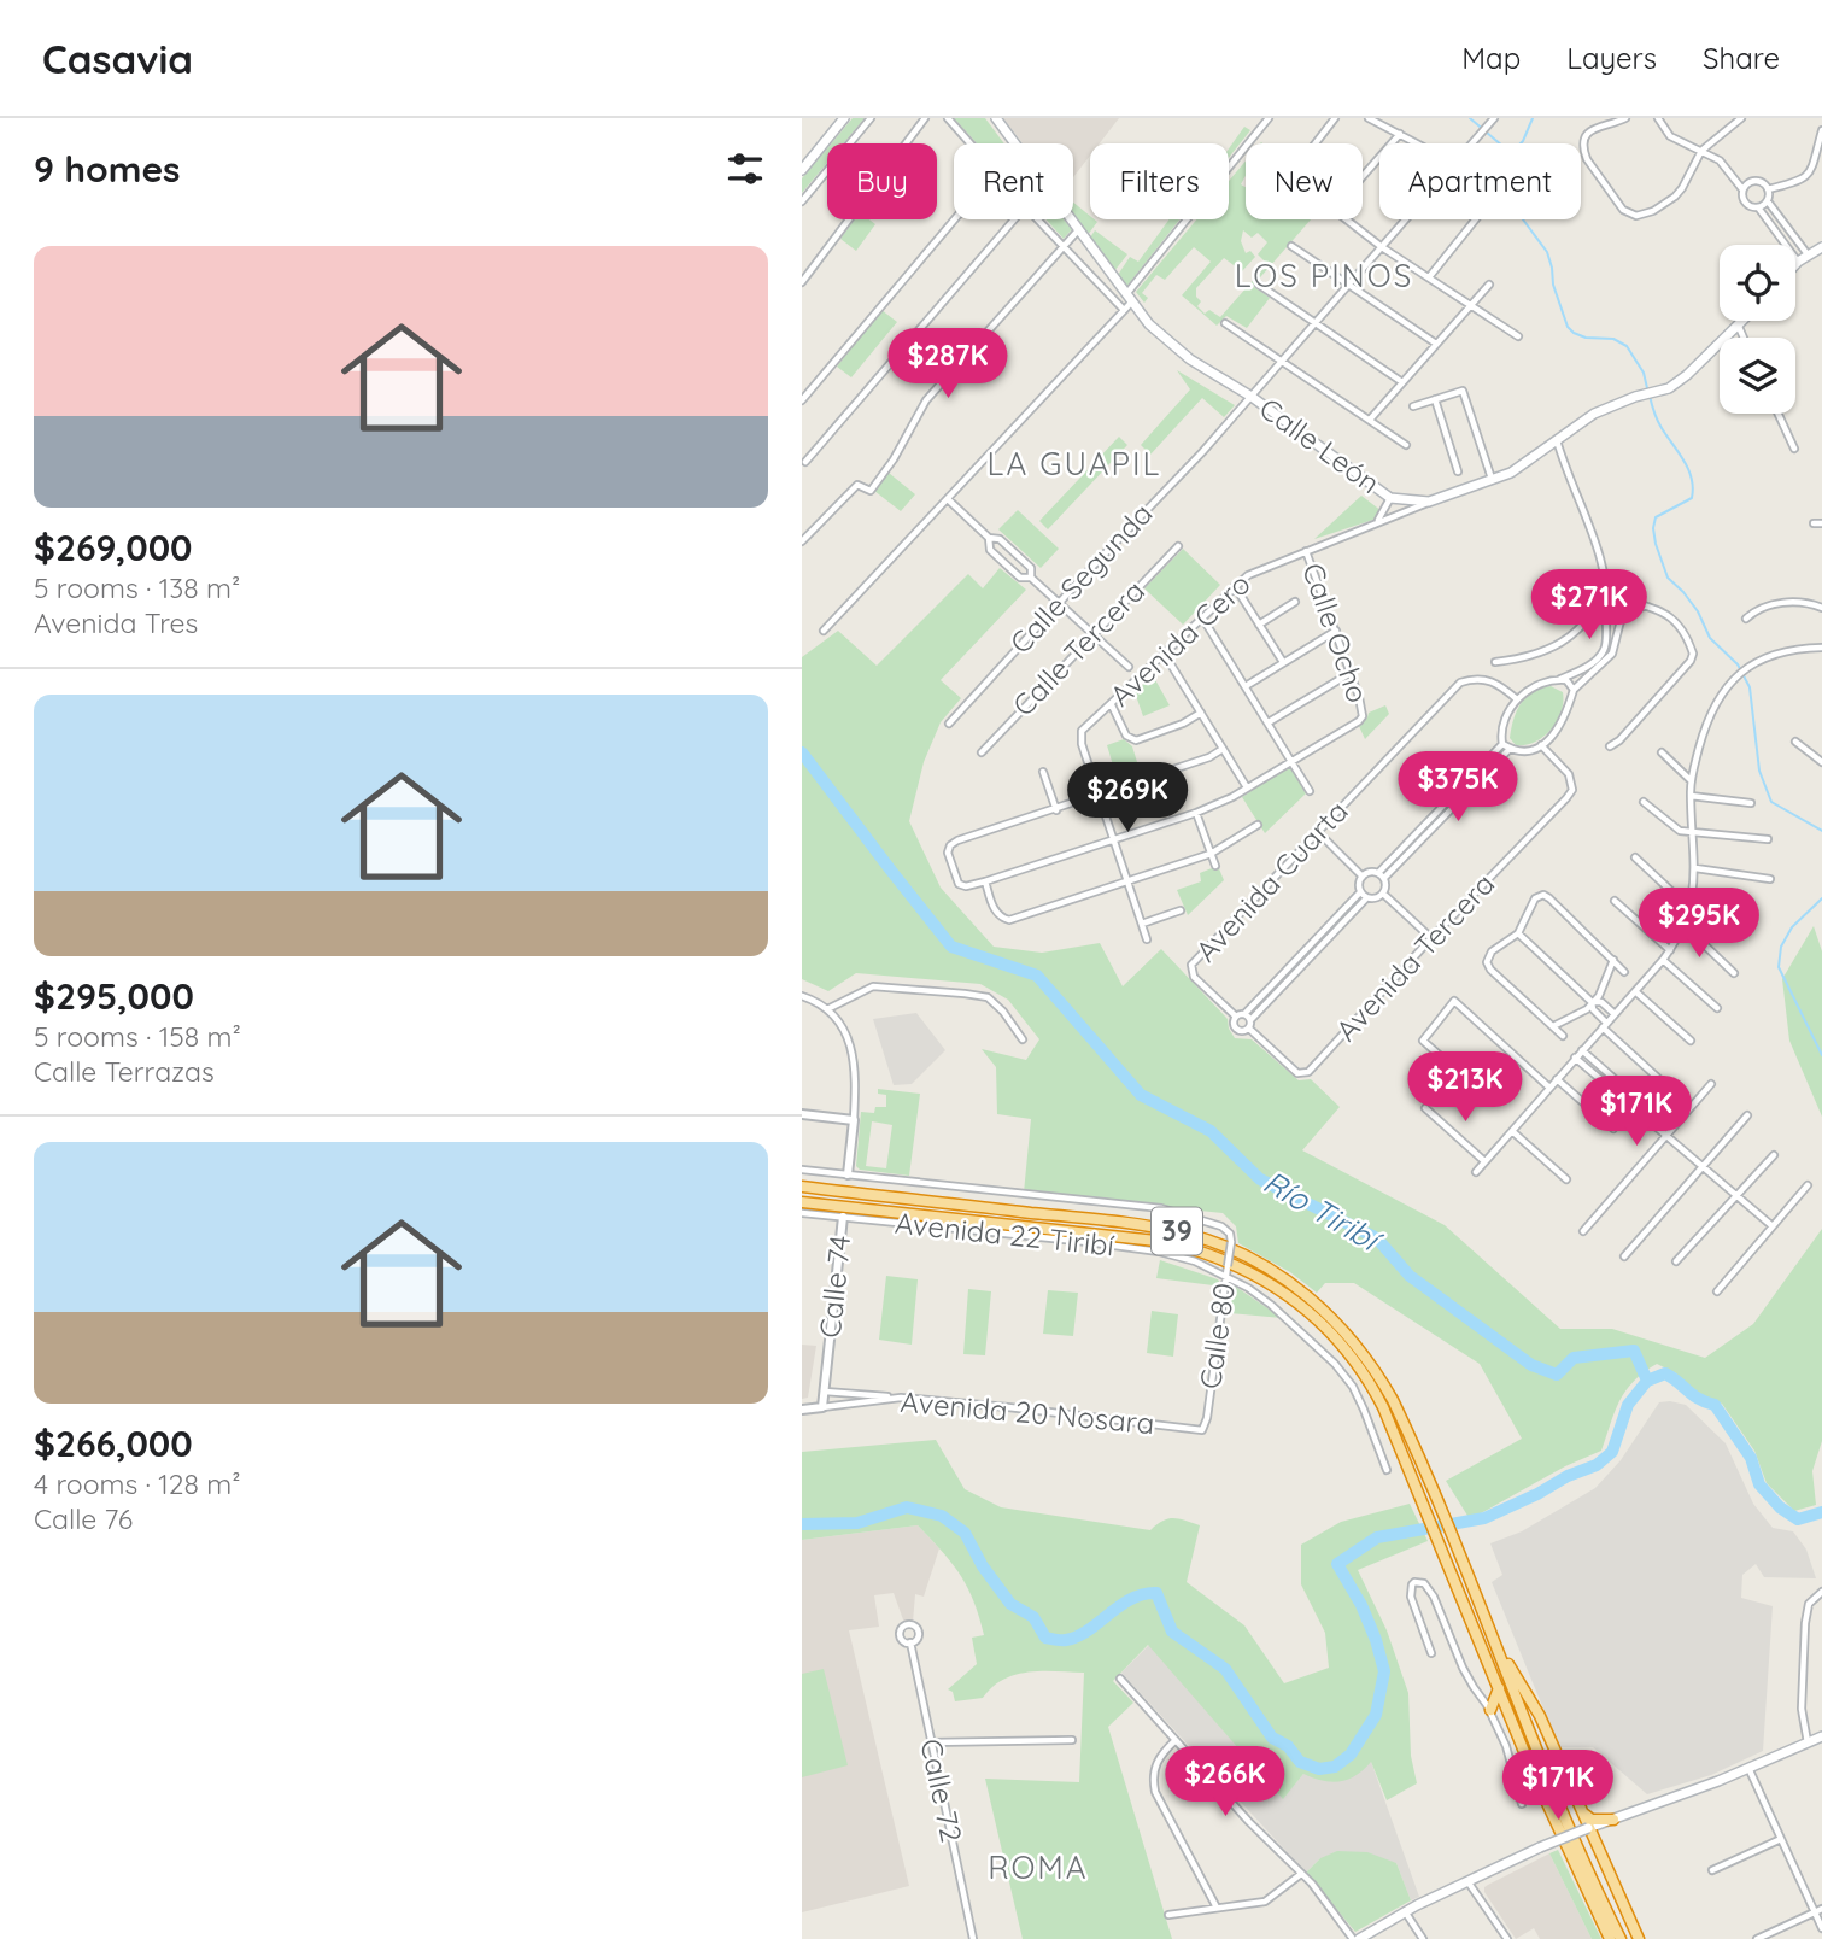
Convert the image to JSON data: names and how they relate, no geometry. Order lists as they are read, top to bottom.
{
  "streets": {
    "highway": ["39"],
    "main road": ["Calle León"],
    "street": [
      "Calle Segunda",
      "Calle Ocho",
      "Avenida Cero",
      "Calle Tercera",
      "Avenida Cuarta",
      "Avenida Tercera",
      "Avenida 22 Tiribí",
      "Calle 74",
      "Calle 80",
      "Avenida 20 Nosara",
      "Calle 72"
    ]
  },
  "crossings": [
    ["Calle León", "Calle Segunda"],
    ["Calle León", "Avenida Cero"],
    ["Calle Ocho", "Avenida Cero"],
    ["Avenida Cuarta", "Avenida Tercera"],
    ["Avenida 22 Tiribí", "Calle 74"],
    ["Avenida 22 Tiribí", "Calle 80"],
    ["Calle 74", "Avenida 20 Nosara"],
    ["Calle 80", "Avenida 20 Nosara"]
  ],
  "districts": ["LOS PINOS", "LA GUAPIL", "ROMA"],
  "water": ["Río Tiribí"],
  "page": {
    "header": "Casavia",
    "nav": ["Map", "Layers", "Share"],
    "heading": "9 homes",
    "chip": [
      "Buy",
      "Rent",
      "Filters",
      "New",
      "Apartment"
    ],
    "list": [
      {
        "name": "$269,000",
        "note": "5 rooms · 138 m² · Avenida Tres"
      },
      {
        "name": "$295,000",
        "note": "5 rooms · 158 m² · Calle Terrazas"
      },
      {
        "name": "$266,000",
        "note": "4 rooms · 128 m² · Calle 76"
      }
    ],
    "price": [
      "$287K",
      "$271K",
      "$375K",
      "$269K",
      "$295K",
      "$213K",
      "$171K",
      "$266K",
      "$171K"
    ]
  }
}
